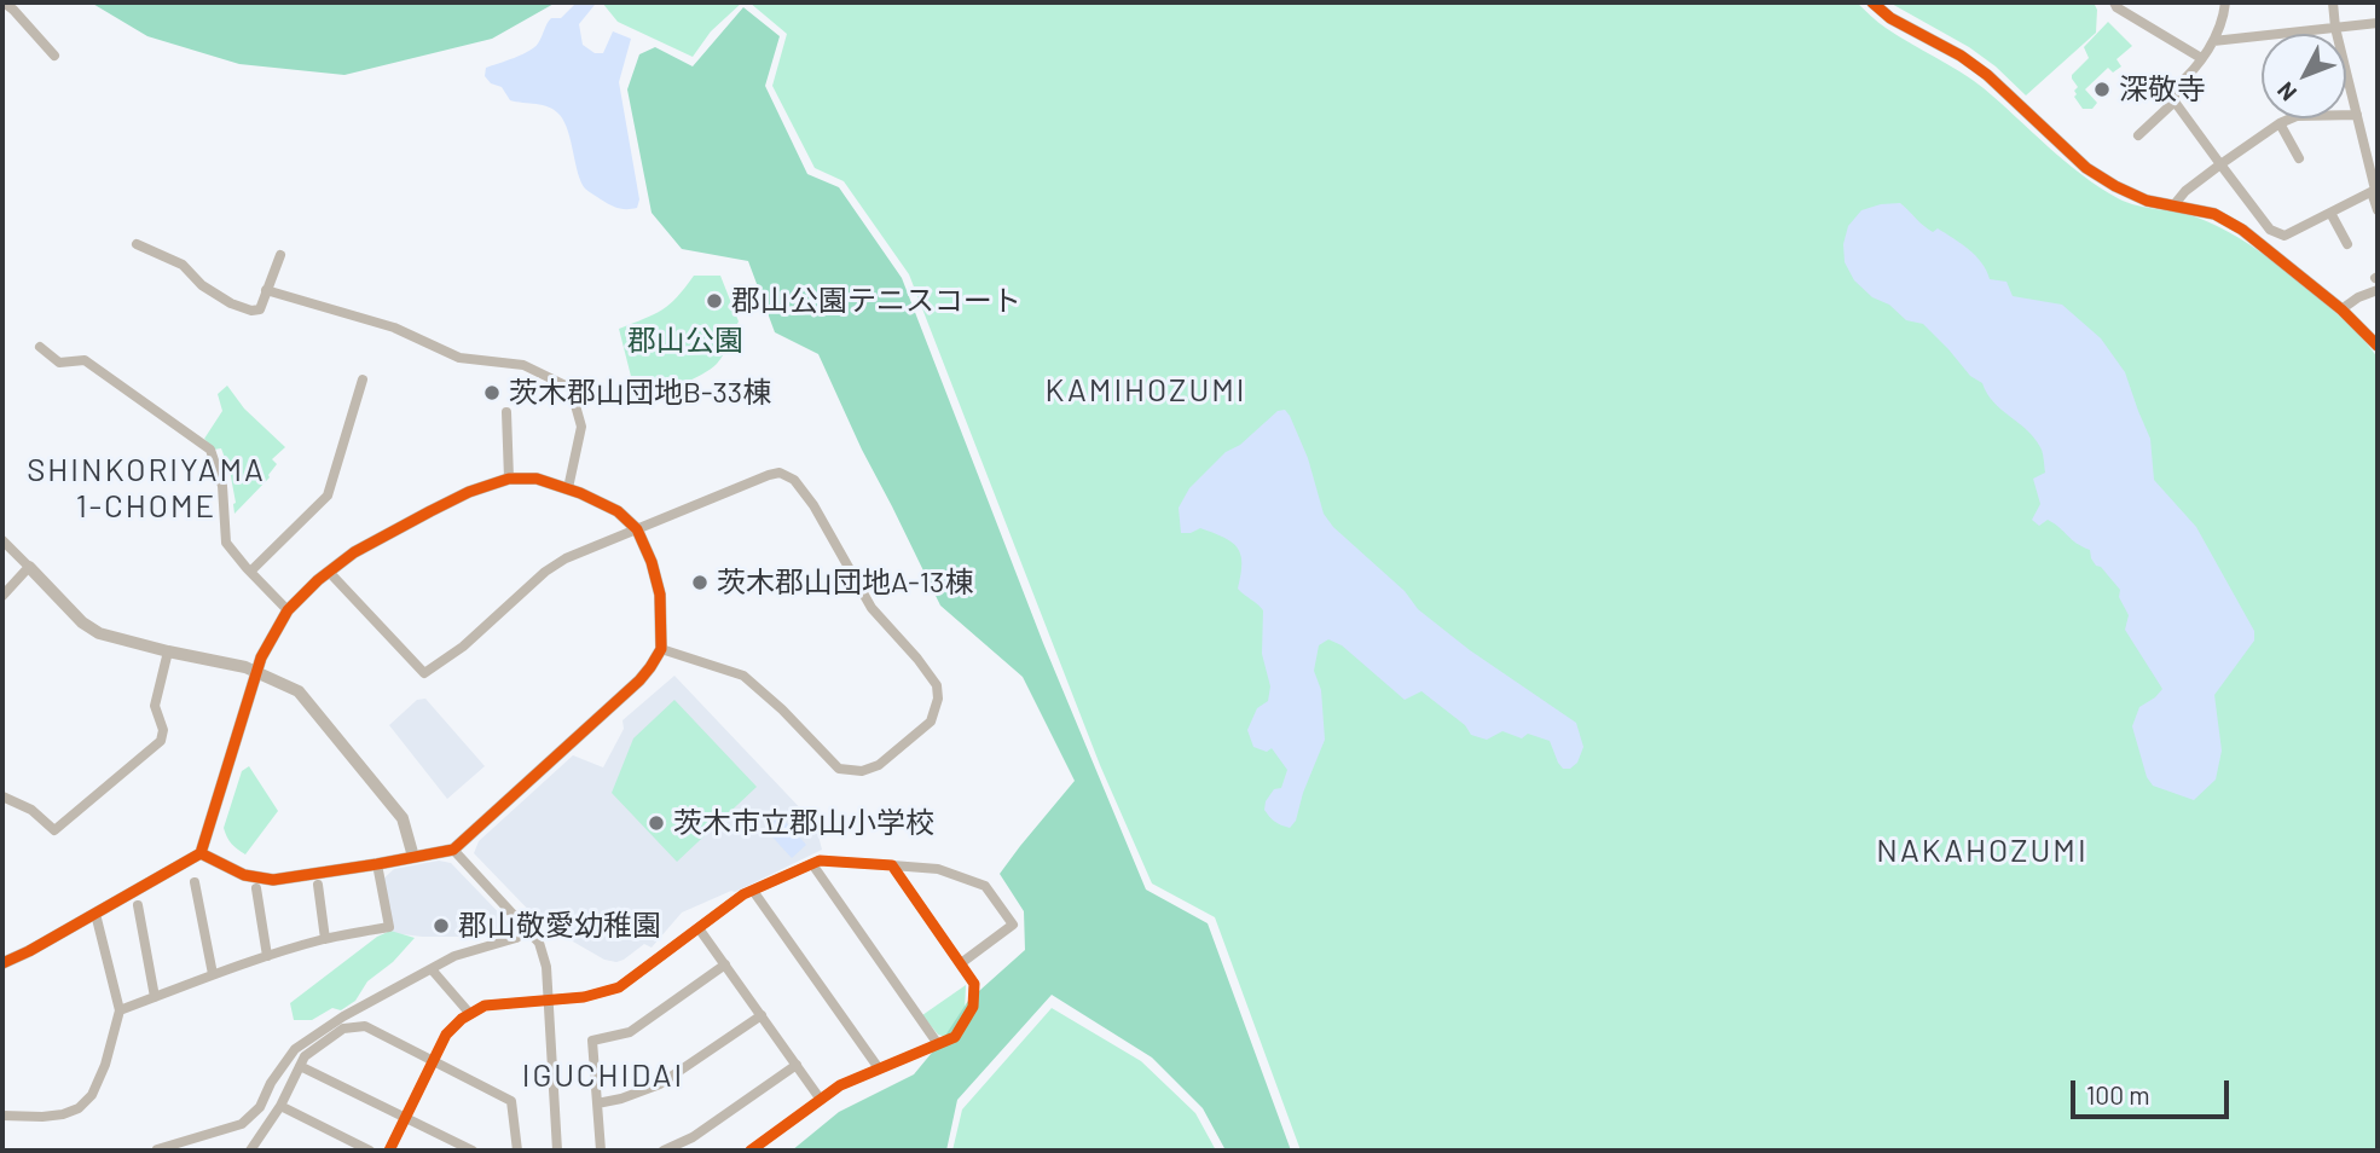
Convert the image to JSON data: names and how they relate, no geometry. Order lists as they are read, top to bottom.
{
  "districts": [
    "KAMIHOZUMI",
    "SHINKORIYAMA 1-CHOME",
    "NAKAHOZUMI",
    "IGUCHIDAI"
  ],
  "parks": ["郡山公園"],
  "places": [
    "深敬寺",
    "郡山公園テニスコート",
    "茨木郡山団地B-33棟",
    "茨木郡山団地A-13棟",
    "茨木市立郡山小学校",
    "郡山敬愛幼稚園"
  ],
  "scale_bar": "100 m",
  "north": "bottom left"
}
